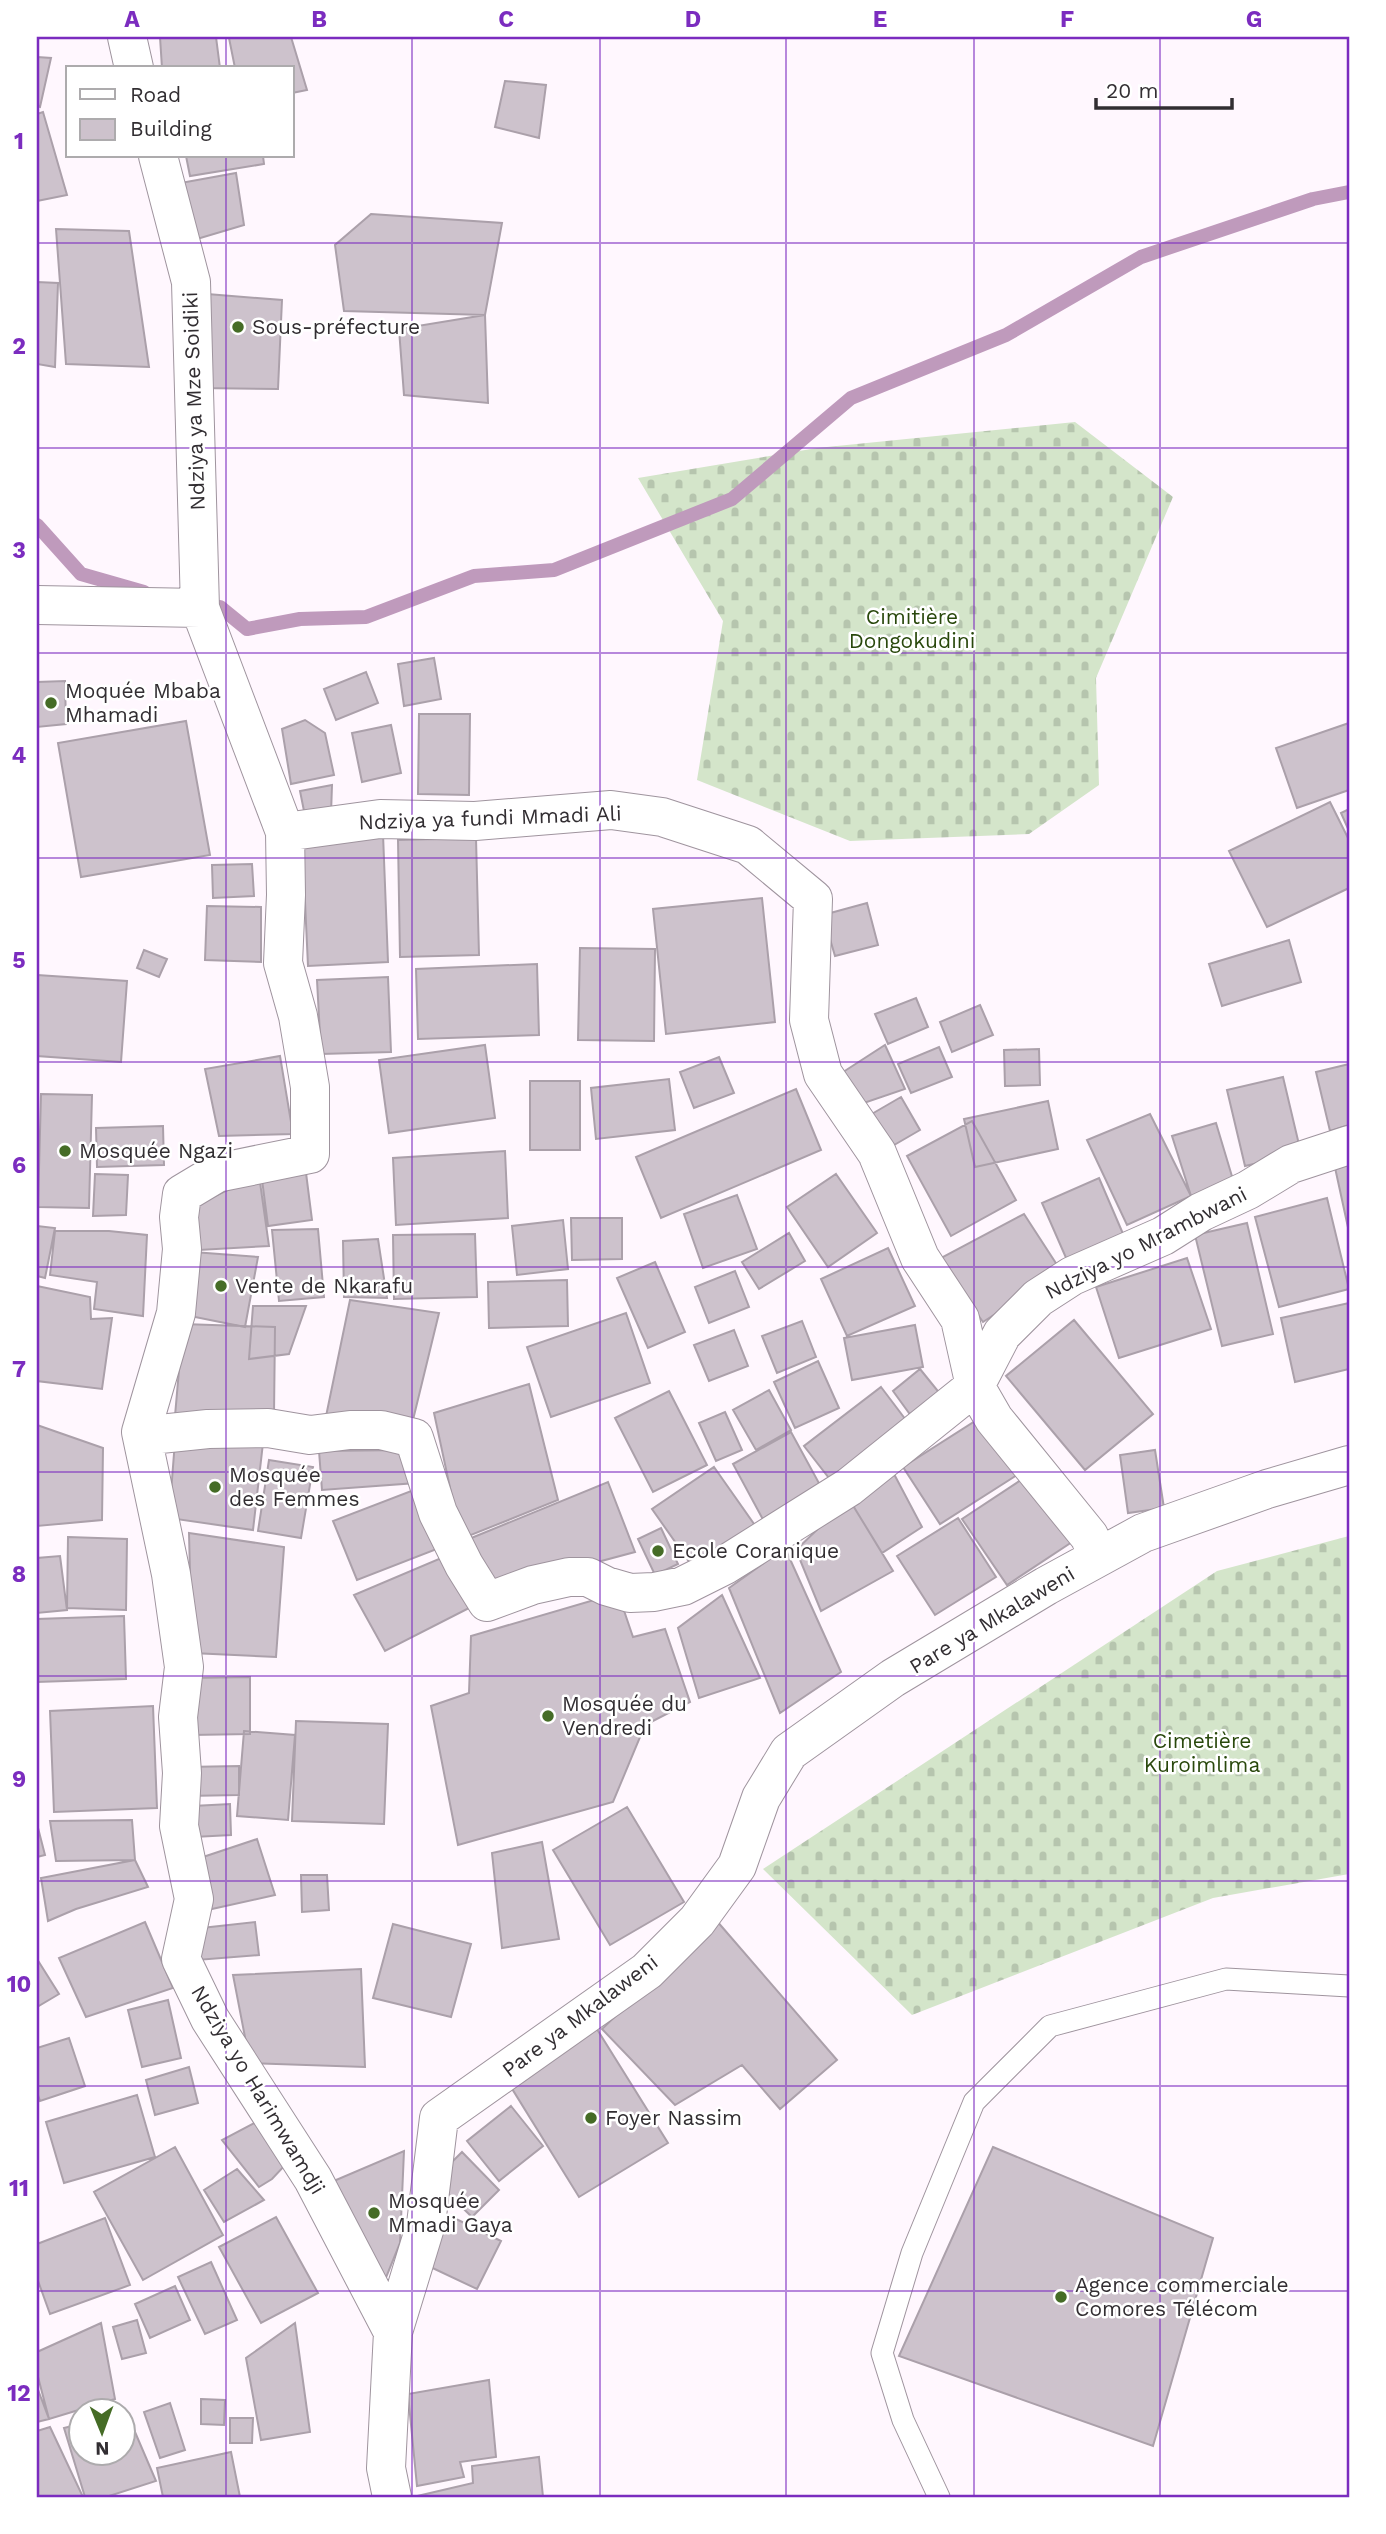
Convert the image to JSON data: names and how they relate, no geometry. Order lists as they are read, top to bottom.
{
  "streets": {
    "street": [
      "Ndziya ya Mze Soidiki",
      "Ndziya ya fundi Mmadi Ali",
      "Ndziya yo Mrambwani",
      "Pare ya Mkalaweni",
      "Ndziya yo Harimwamdji"
    ]
  },
  "crossings": [
    ["Ndziya ya Mze Soidiki", "Ndziya ya fundi Mmadi Ali"],
    ["Ndziya ya Mze Soidiki", "Ndziya yo Harimwamdji"],
    ["Ndziya ya fundi Mmadi Ali", "Ndziya yo Mrambwani"],
    ["Ndziya ya fundi Mmadi Ali", "Pare ya Mkalaweni"],
    ["Ndziya yo Mrambwani", "Ndziya yo Harimwamdji"],
    ["Pare ya Mkalaweni", "Ndziya yo Harimwamdji"]
  ],
  "parks": ["Cimitière Dongokudini", "Cimetière Kuroimlima"],
  "places": [
    "Sous-préfecture",
    "Moquée Mbaba Mhamadi",
    "Mosquée Ngazi",
    "Vente de Nkarafu",
    "Mosquée des Femmes",
    "Ecole Coranique",
    "Mosquée du Vendredi",
    "Foyer Nassim",
    "Mosquée Mmadi Gaya",
    "Agence commerciale Comores Télécom"
  ],
  "legend": ["Road", "Building"],
  "scale_bar": "20 m",
  "north": "bottom",
  "grid": {
    "columns": [
      "A",
      "B",
      "C",
      "D",
      "E",
      "F",
      "G"
    ],
    "rows": [
      "1",
      "2",
      "3",
      "4",
      "5",
      "6",
      "7",
      "8",
      "9",
      "10",
      "11",
      "12"
    ]
  }
}
